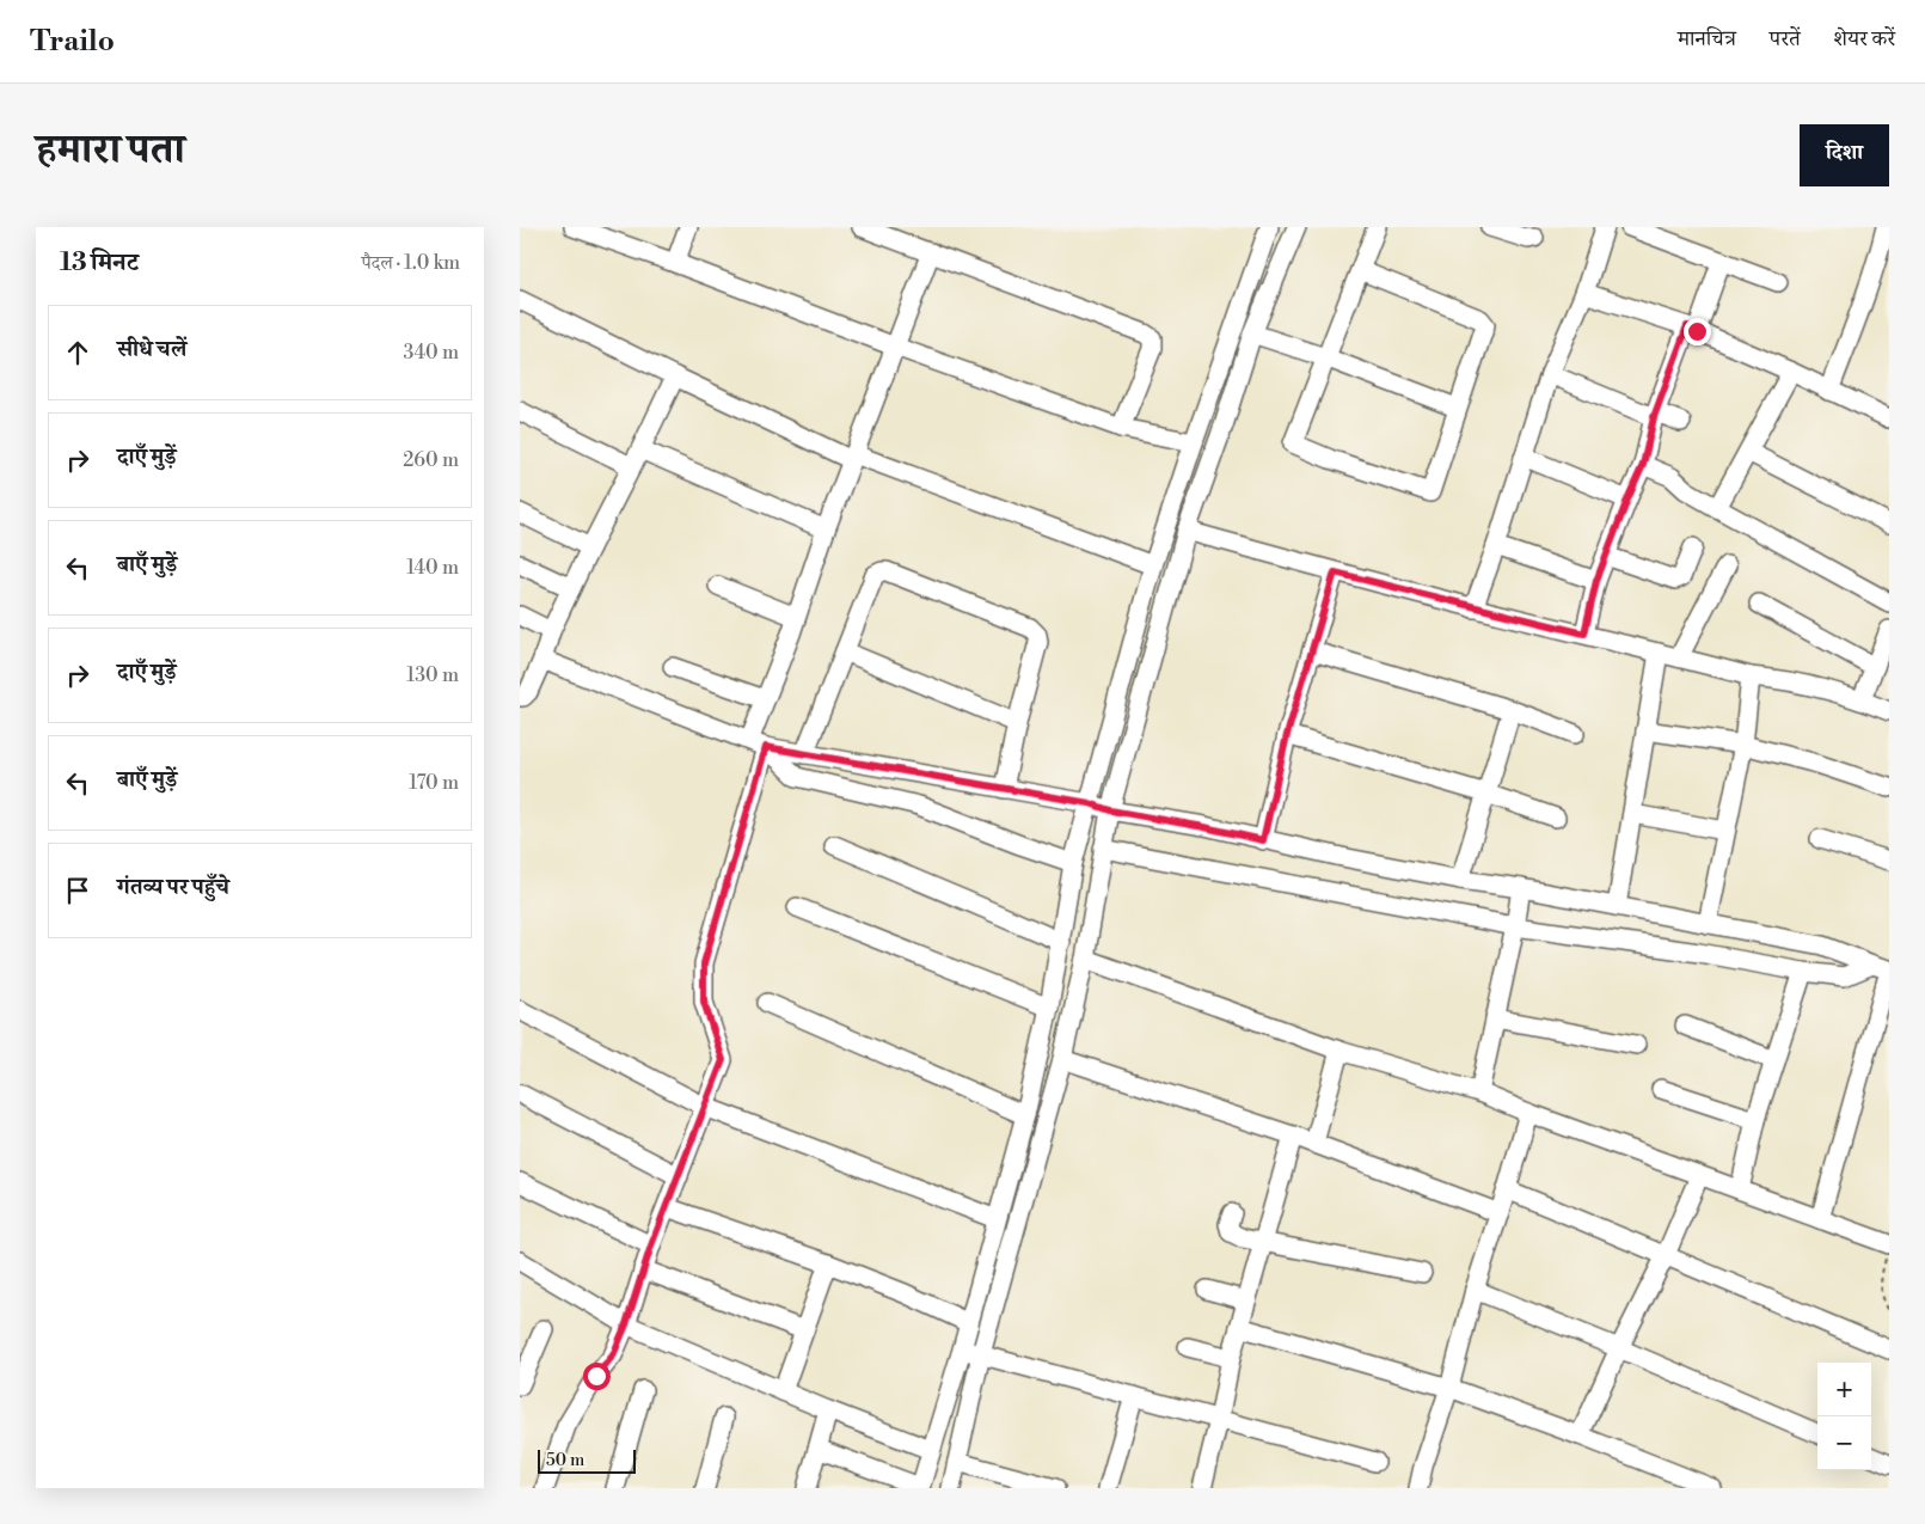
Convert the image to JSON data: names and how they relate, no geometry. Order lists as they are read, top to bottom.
{
  "scale_bar": "50 m",
  "page": {
    "header": "Trailo",
    "nav": ["मानचित्र", "परतें", "शेयर करें"],
    "title": "हमारा पता",
    "buttons": "दिशा",
    "heading": ["13 मिनट", "पैदल · 1.0 km"],
    "list": [
      ["सीधे चलें", "340 m"],
      ["दाएँ मुड़ें", "260 m"],
      ["बाएँ मुड़ें", "140 m"],
      ["दाएँ मुड़ें", "130 m"],
      ["बाएँ मुड़ें", "170 m"],
      "गंतव्य पर पहुँचे"
    ],
    "map_buttons": ["+", "−"],
    "scale": "50 m"
  }
}
